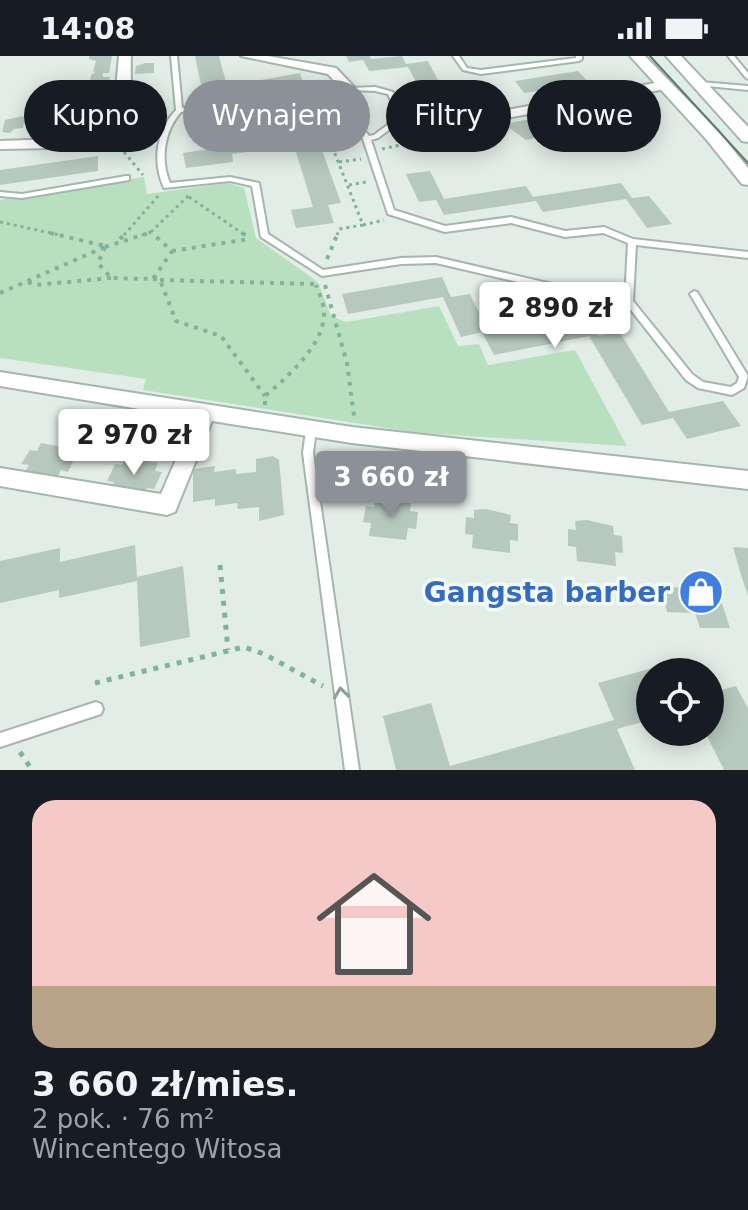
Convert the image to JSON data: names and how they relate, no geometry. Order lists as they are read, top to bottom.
{
  "places": {
    "shop": ["Gangsta barber"]
  },
  "page": {
    "status": "14:08",
    "chip": [
      "Kupno",
      "Wynajem",
      "Filtry",
      "Nowe"
    ],
    "price": ["2 890 zł", "2 970 zł", "3 660 zł"],
    "list": [
      {
        "name": "3 660 zł/mies.",
        "note": "2 pok. · 76 m² · Wincentego Witosa"
      }
    ]
  }
}
